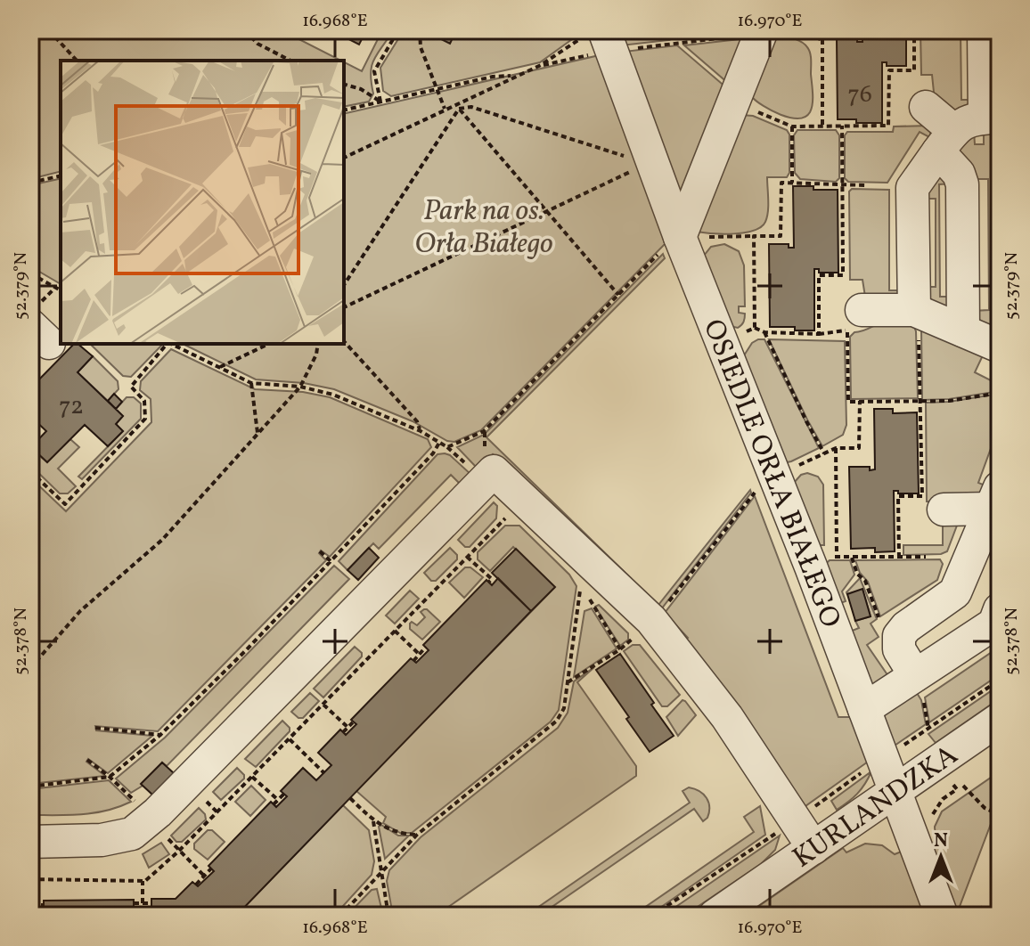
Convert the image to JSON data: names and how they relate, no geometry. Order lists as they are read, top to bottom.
{
  "streets": {
    "street": ["OSIEDLE ORŁA BIAŁEGO", "KURLANDZKA"]
  },
  "crossings": [
    ["OSIEDLE ORŁA BIAŁEGO", "KURLANDZKA"]
  ],
  "parks": ["Park na os. Orła Białego"],
  "house_numbers": ["76", "72"],
  "north": "top",
  "coordinates": [
    "16.968°E",
    "16.970°E",
    "52.379°N",
    "52.378°N"
  ]
}
